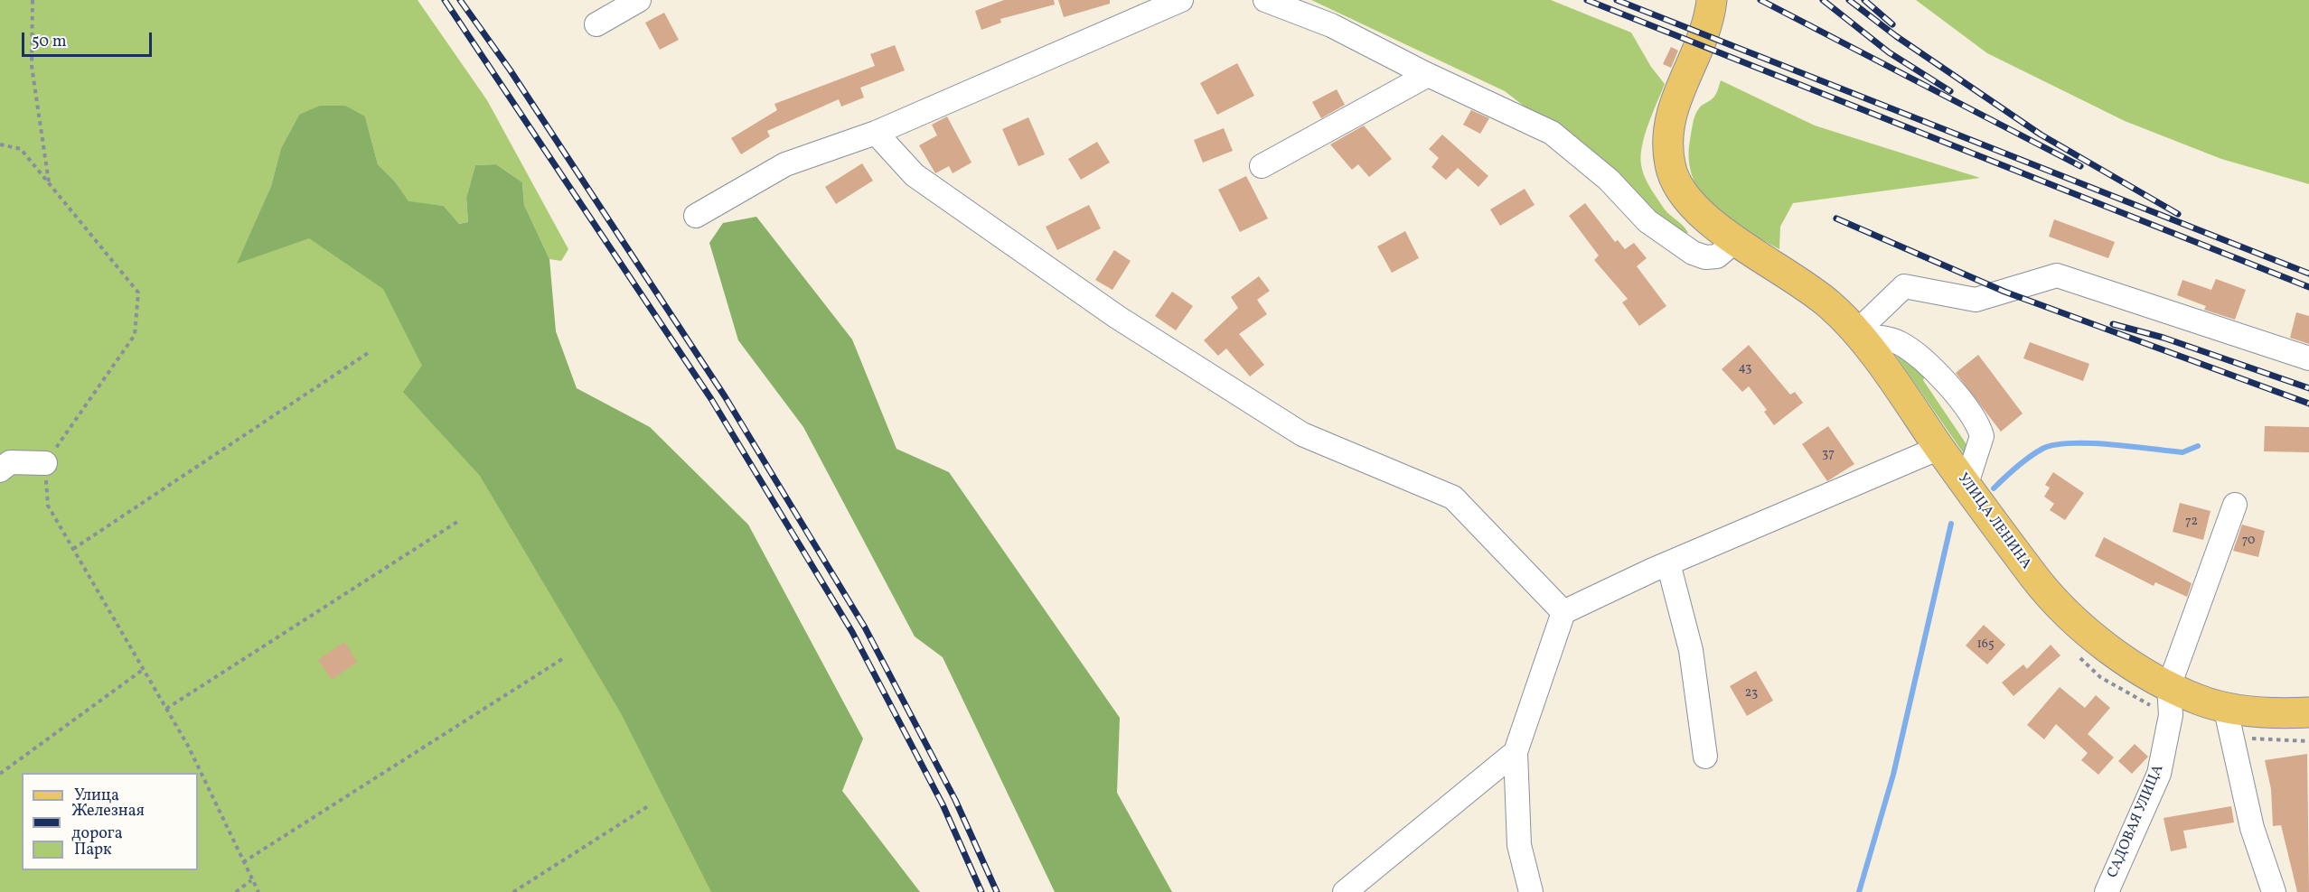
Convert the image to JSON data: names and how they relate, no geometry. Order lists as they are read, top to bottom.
{
  "streets": {
    "main road": ["УЛИЦА ЛЕНИНА"],
    "street": ["САДОВАЯ УЛИЦА"]
  },
  "crossings": [
    ["УЛИЦА ЛЕНИНА", "САДОВАЯ УЛИЦА"]
  ],
  "house_numbers": [
    "43",
    "37",
    "72",
    "70",
    "165",
    "23"
  ],
  "legend": ["Улица", "Железная дорога", "Парк"],
  "scale_bar": "50 m"
}
